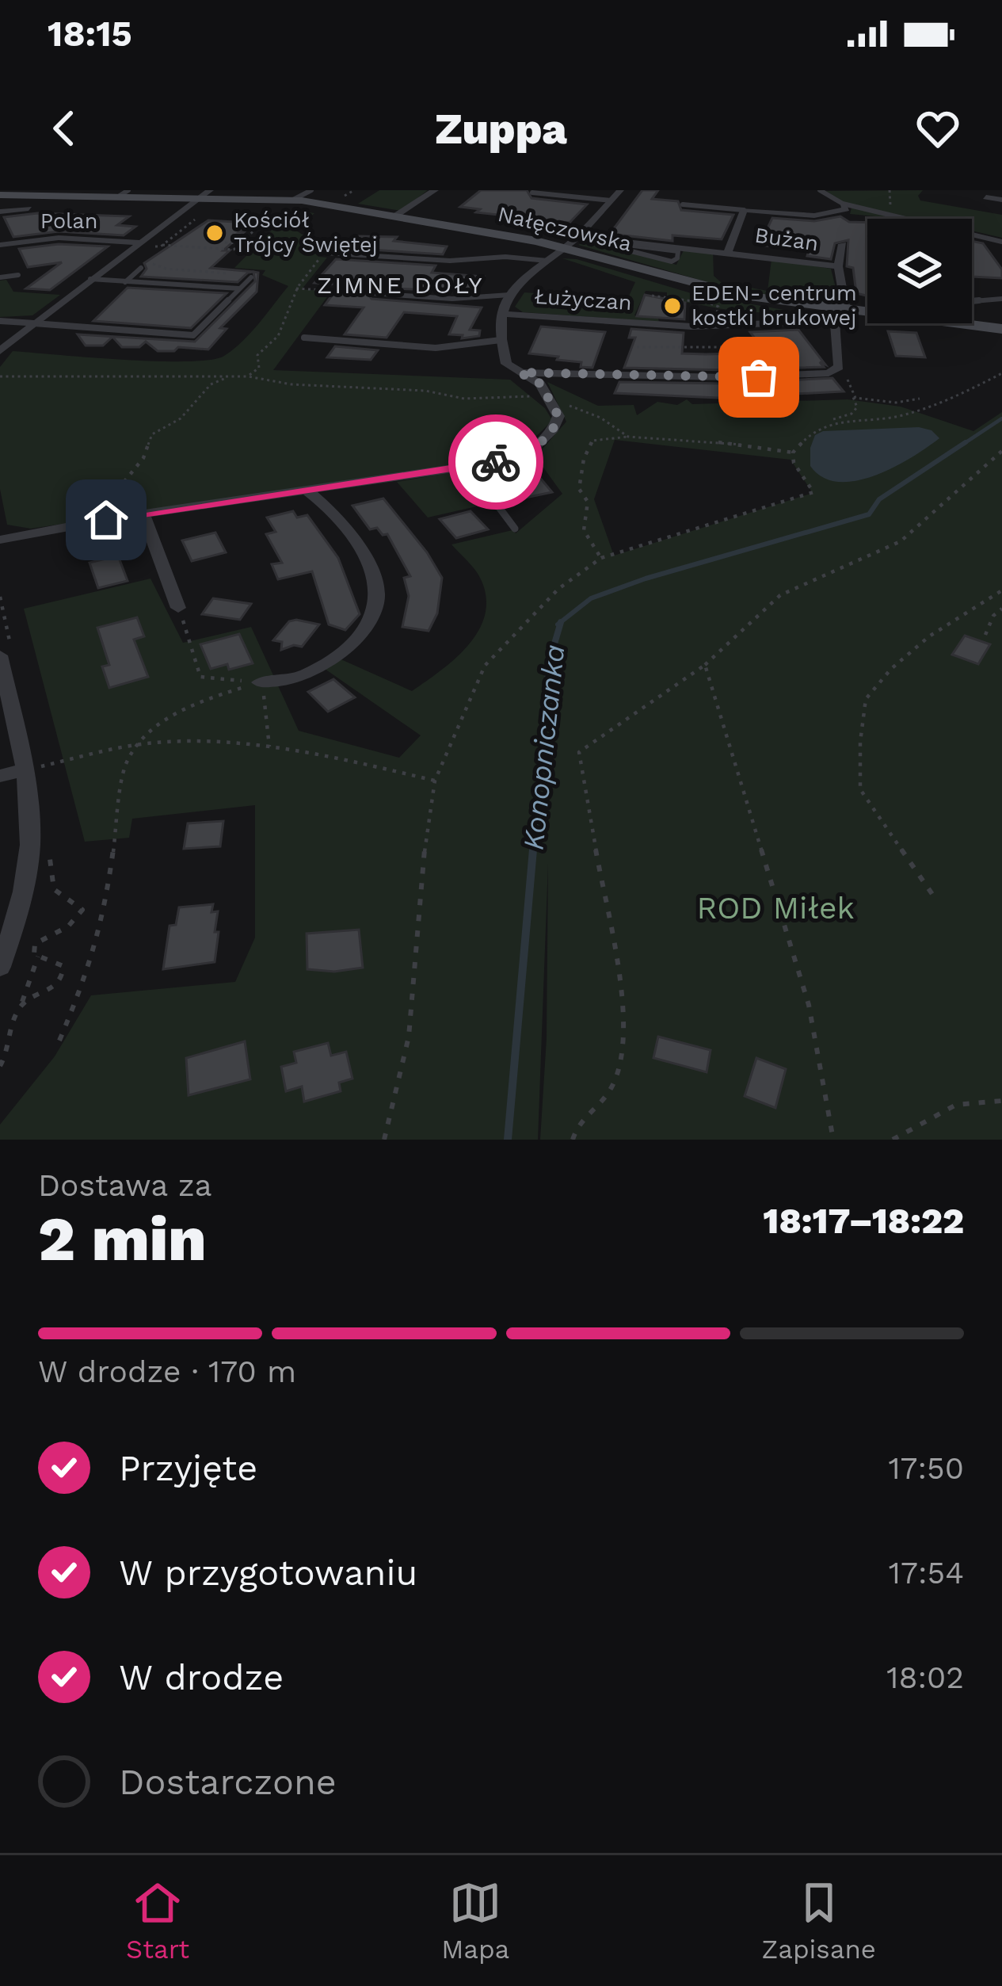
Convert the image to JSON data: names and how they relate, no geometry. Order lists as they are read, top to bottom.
{
  "streets": {
    "main road": ["Nałęczowska"],
    "street": ["Polan", "Bużan", "Łużyczan"]
  },
  "crossings": [
    ["Nałęczowska", "Łużyczan"]
  ],
  "districts": ["ZIMNE DOŁY"],
  "water": ["Konopniczanka"],
  "parks": ["ROD Miłek"],
  "places": ["Kościół Trójcy Świętej", "EDEN- centrum kostki brukowej"],
  "page": {
    "status": "18:15",
    "header": "Zuppa",
    "heading": ["2 min", "Dostawa za", "18:17–18:22"],
    "bar": "W drodze · 170 m",
    "list": [
      ["Przyjęte", "17:50"],
      ["W przygotowaniu", "17:54"],
      ["W drodze", "18:02"],
      "Dostarczone"
    ],
    "tabs": ["Start", "Mapa", "Zapisane"]
  }
}
